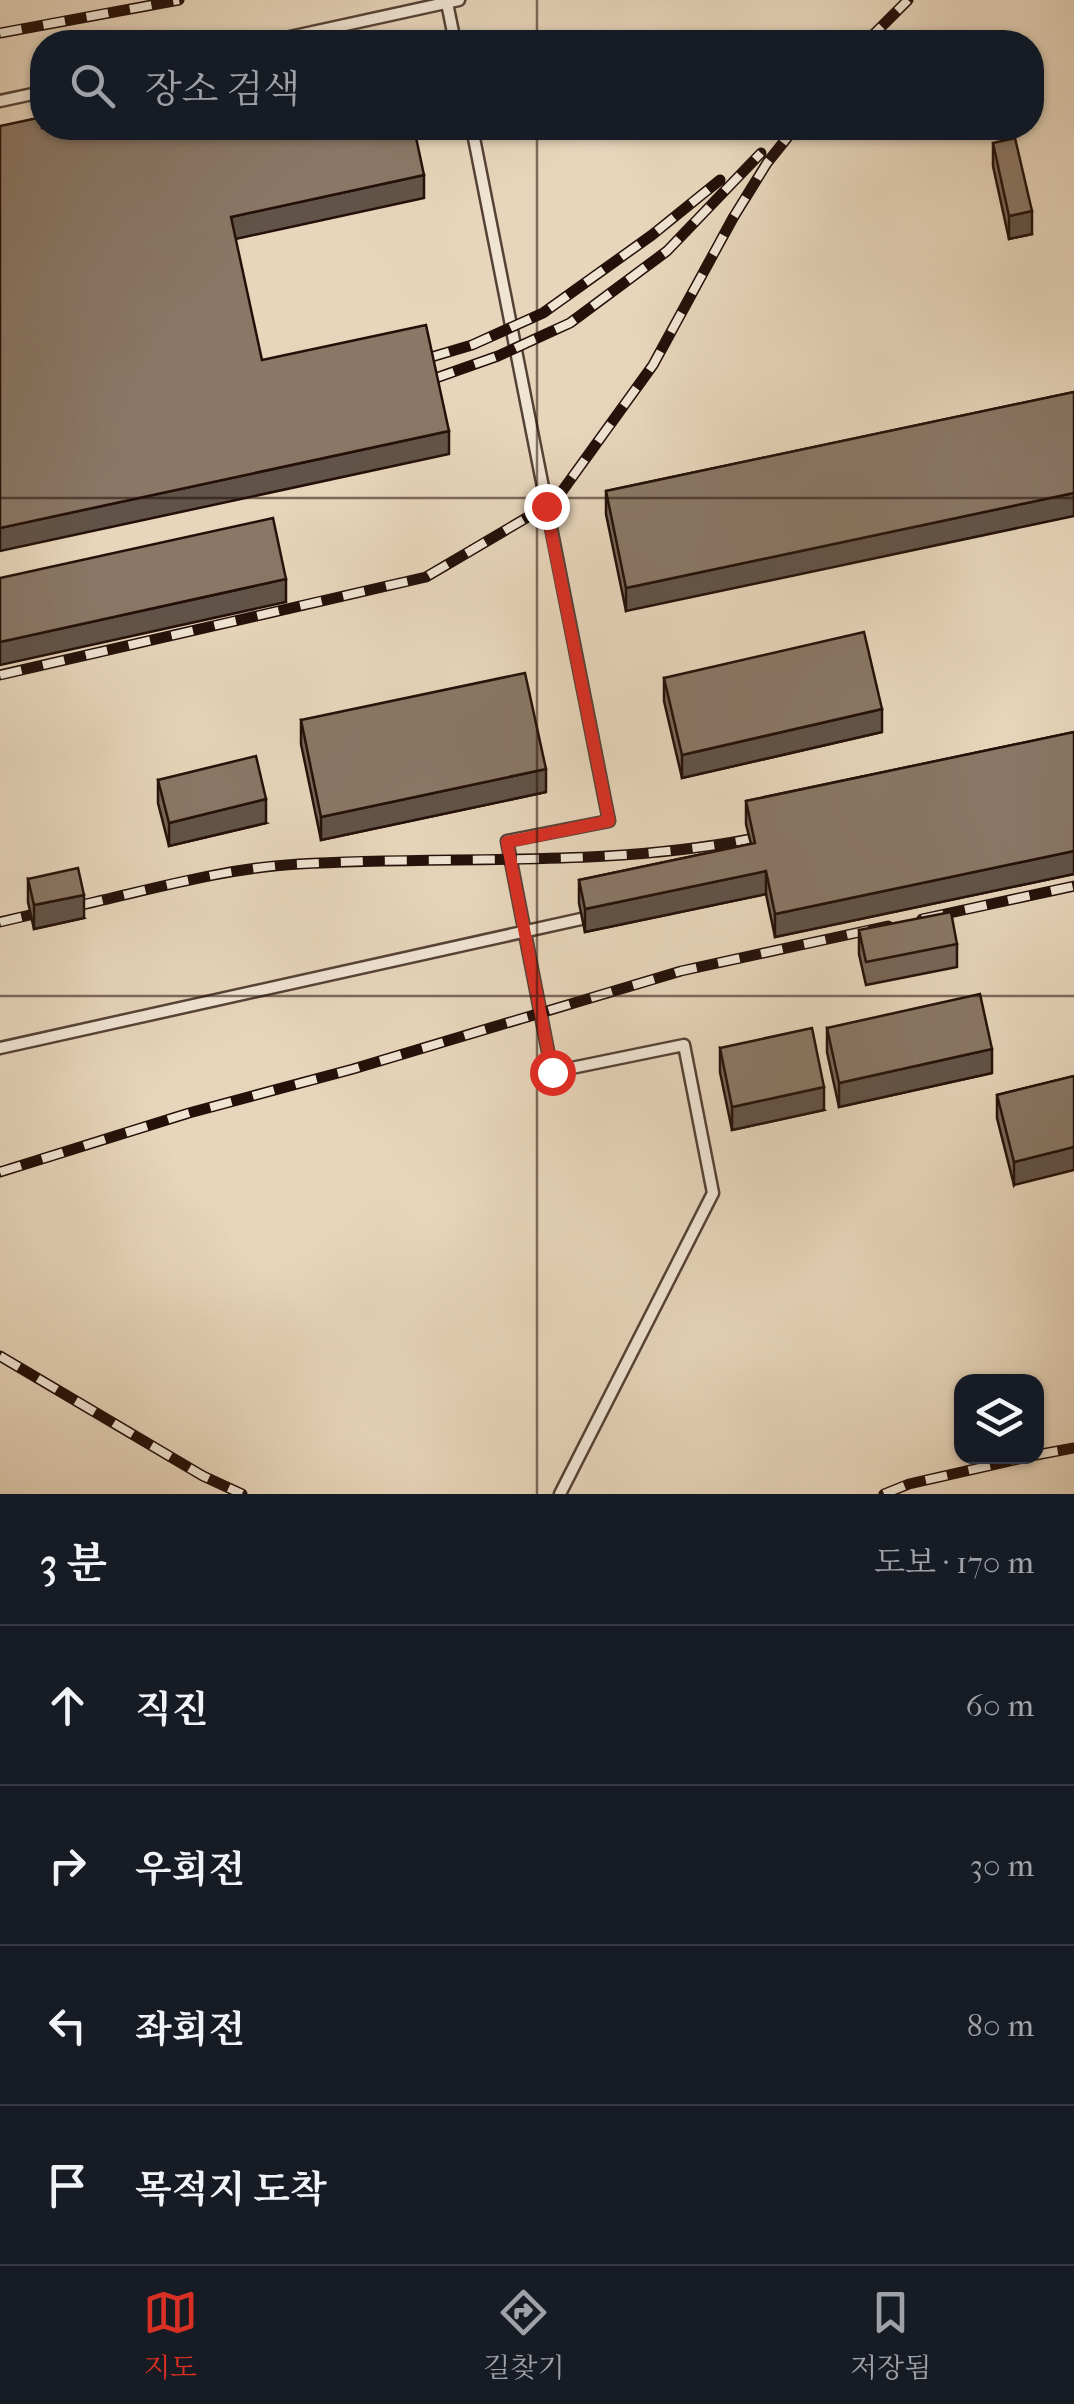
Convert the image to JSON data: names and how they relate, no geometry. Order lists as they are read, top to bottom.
{
  "page": {
    "search": "장소 검색",
    "heading": ["3 분", "도보 · 170 m"],
    "list": [
      ["직진", "60 m"],
      ["우회전", "30 m"],
      ["좌회전", "80 m"],
      "목적지 도착"
    ],
    "nav": ["지도", "길찾기", "저장됨"]
  }
}
